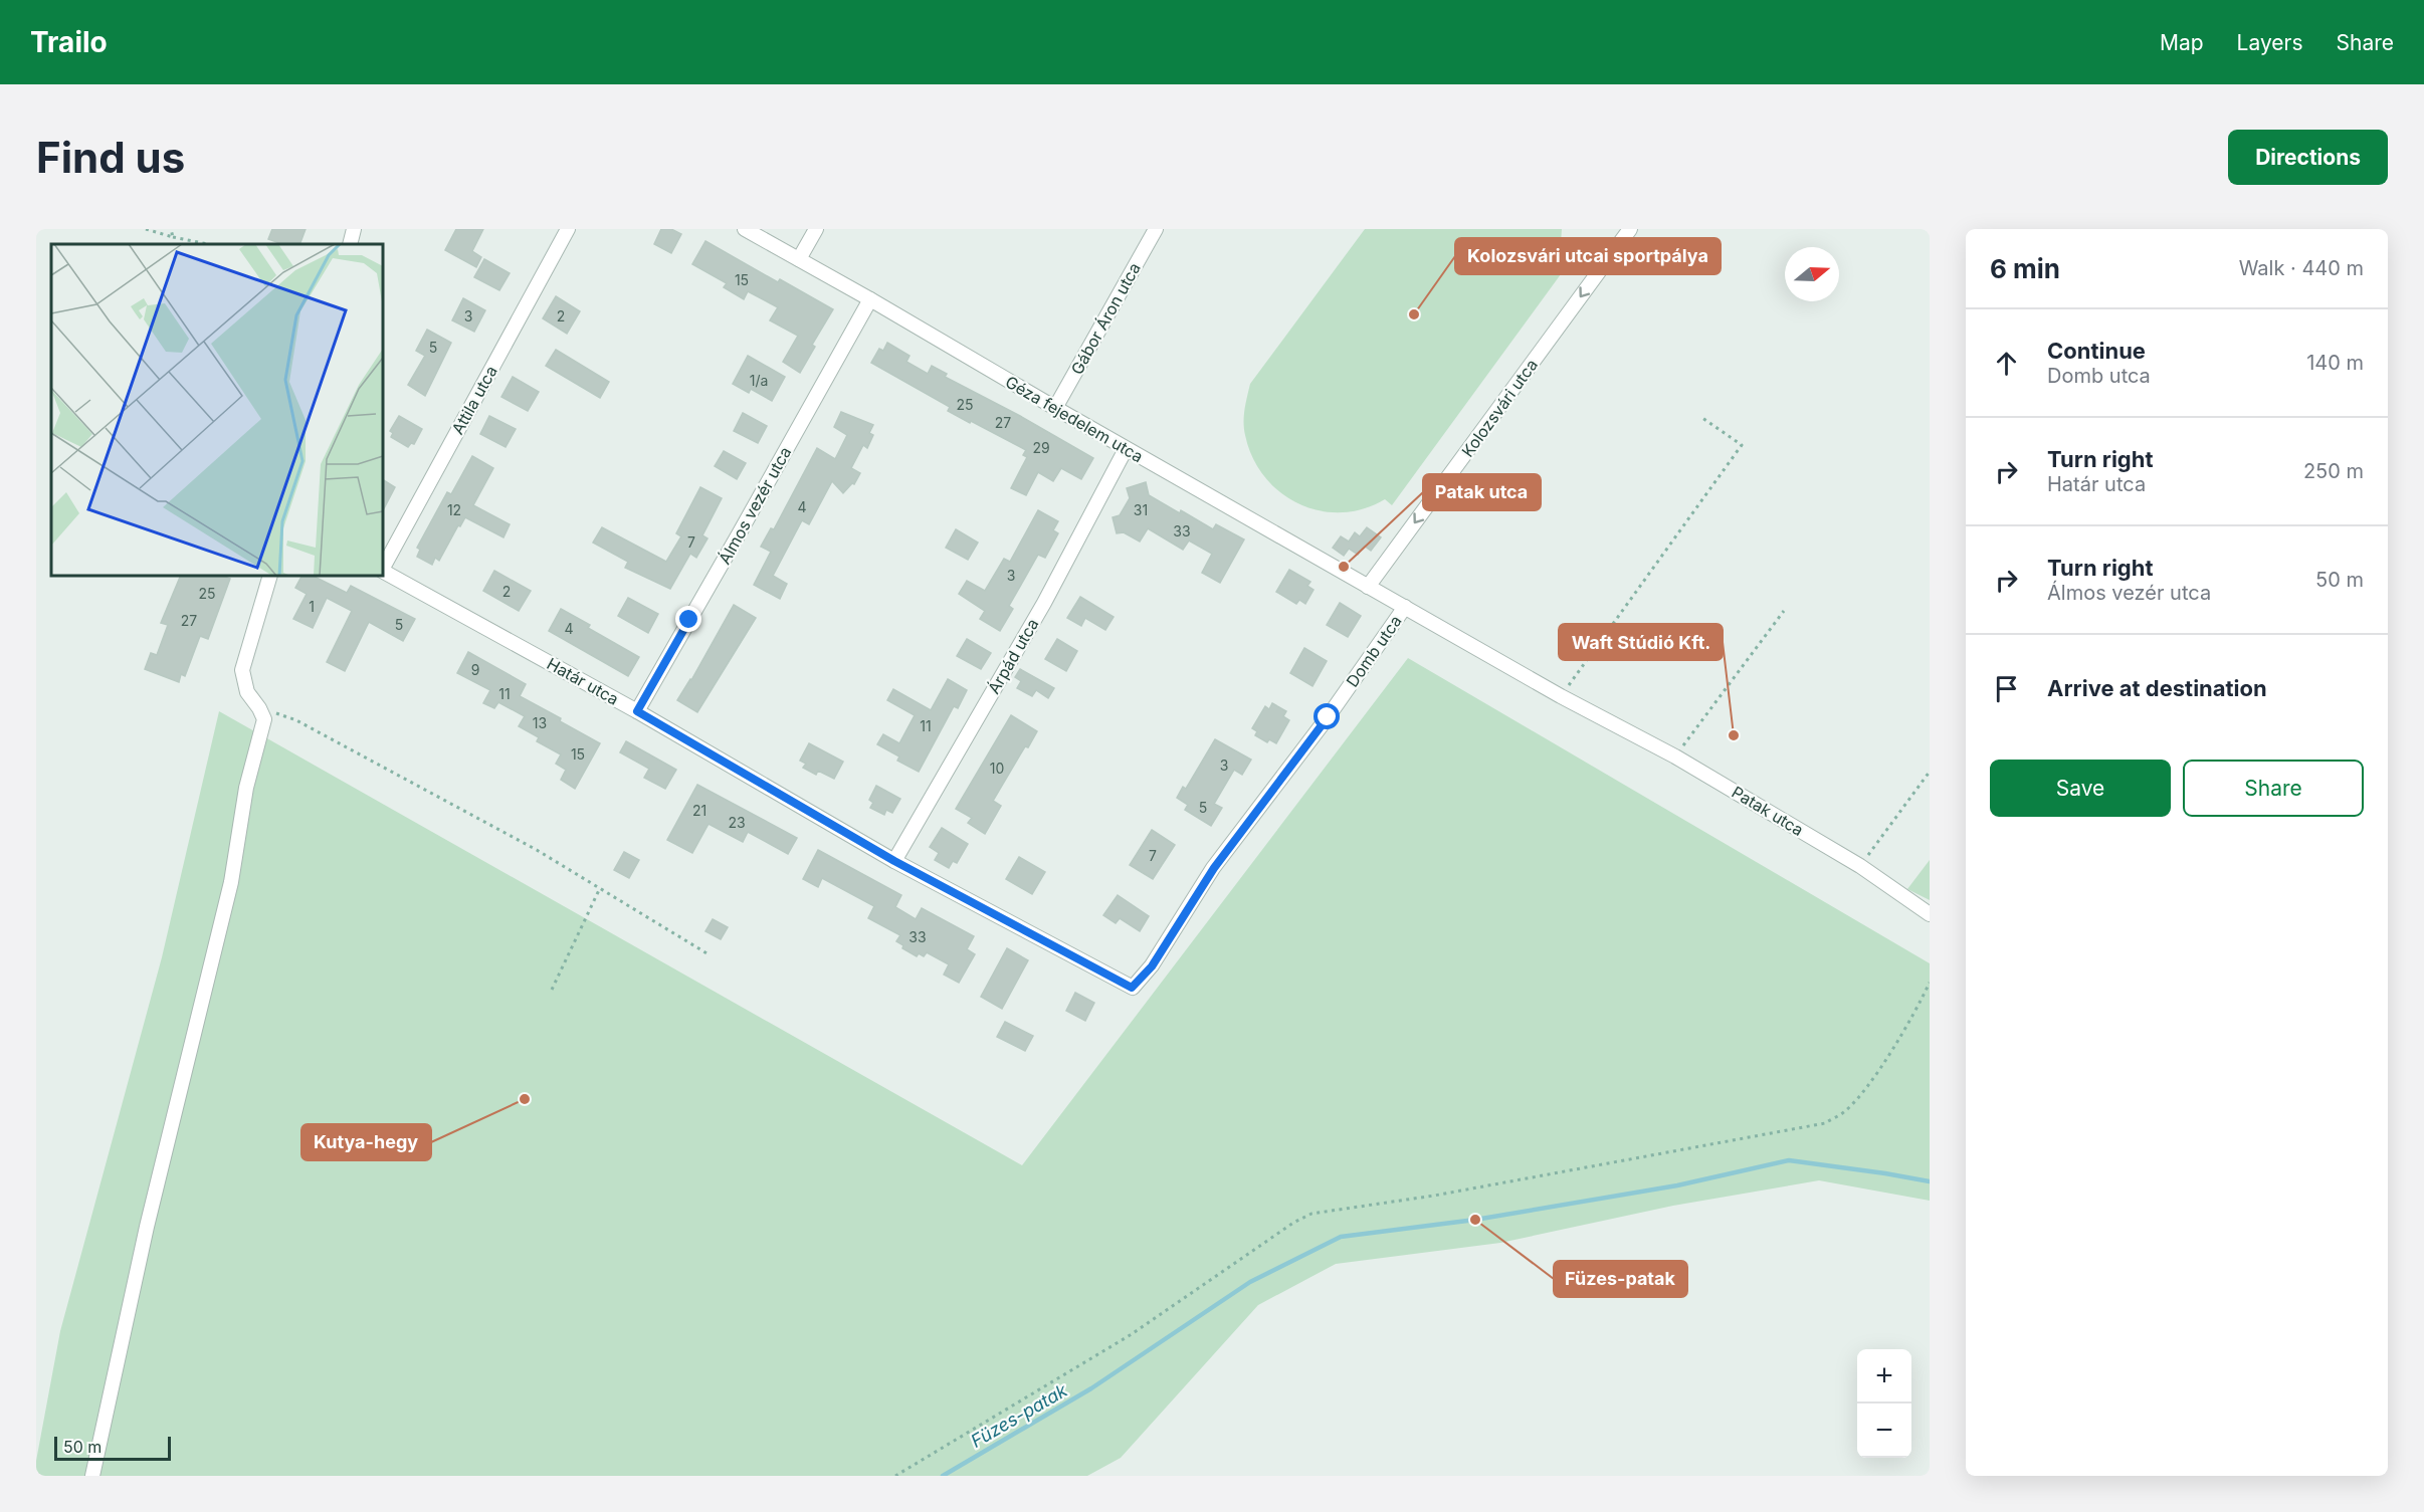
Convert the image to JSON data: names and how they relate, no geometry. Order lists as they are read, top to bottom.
{
  "streets": {
    "street": [
      "Gábor Áron utca",
      "Attila utca",
      "Kolozsvári utca",
      "Géza fejedelem utca",
      "Álmos vezér utca",
      "Domb utca",
      "Árpád utca",
      "Határ utca",
      "Patak utca"
    ]
  },
  "crossings": [
    ["Gábor Áron utca", "Géza fejedelem utca"],
    ["Kolozsvári utca", "Géza fejedelem utca"],
    ["Géza fejedelem utca", "Álmos vezér utca"],
    ["Géza fejedelem utca", "Domb utca"],
    ["Géza fejedelem utca", "Árpád utca"],
    ["Géza fejedelem utca", "Patak utca"],
    ["Álmos vezér utca", "Határ utca"],
    ["Domb utca", "Határ utca"],
    ["Domb utca", "Patak utca"],
    ["Árpád utca", "Határ utca"]
  ],
  "one_way": ["Kolozsvári utca"],
  "water": ["Füzes-patak"],
  "places": [
    "Kolozsvári utcai sportpálya",
    "Patak utca",
    "Waft Stúdió Kft.",
    "Kutya-hegy",
    "Füzes-patak"
  ],
  "house_numbers": [
    "15",
    "3",
    "2",
    "5",
    "1/a",
    "25",
    "27",
    "29",
    "4",
    "12",
    "31",
    "33",
    "7",
    "3",
    "2",
    "25",
    "1",
    "27",
    "5",
    "4",
    "9",
    "11",
    "13",
    "11",
    "15",
    "3",
    "10",
    "5",
    "21",
    "23",
    "7",
    "33"
  ],
  "scale_bar": "50 m",
  "north": "right",
  "page": {
    "header": "Trailo",
    "nav": ["Map", "Layers", "Share"],
    "buttons": [
      "Directions",
      ["Save", "Share"]
    ],
    "title": "Find us",
    "heading": ["6 min", "Walk · 440 m"],
    "list": [
      ["Continue", "Domb utca", "140 m"],
      ["Turn right", "Határ utca", "250 m"],
      ["Turn right", "Álmos vezér utca", "50 m"],
      "Arrive at destination"
    ],
    "map_buttons": ["+", "−"],
    "scale": "50 m"
  }
}
